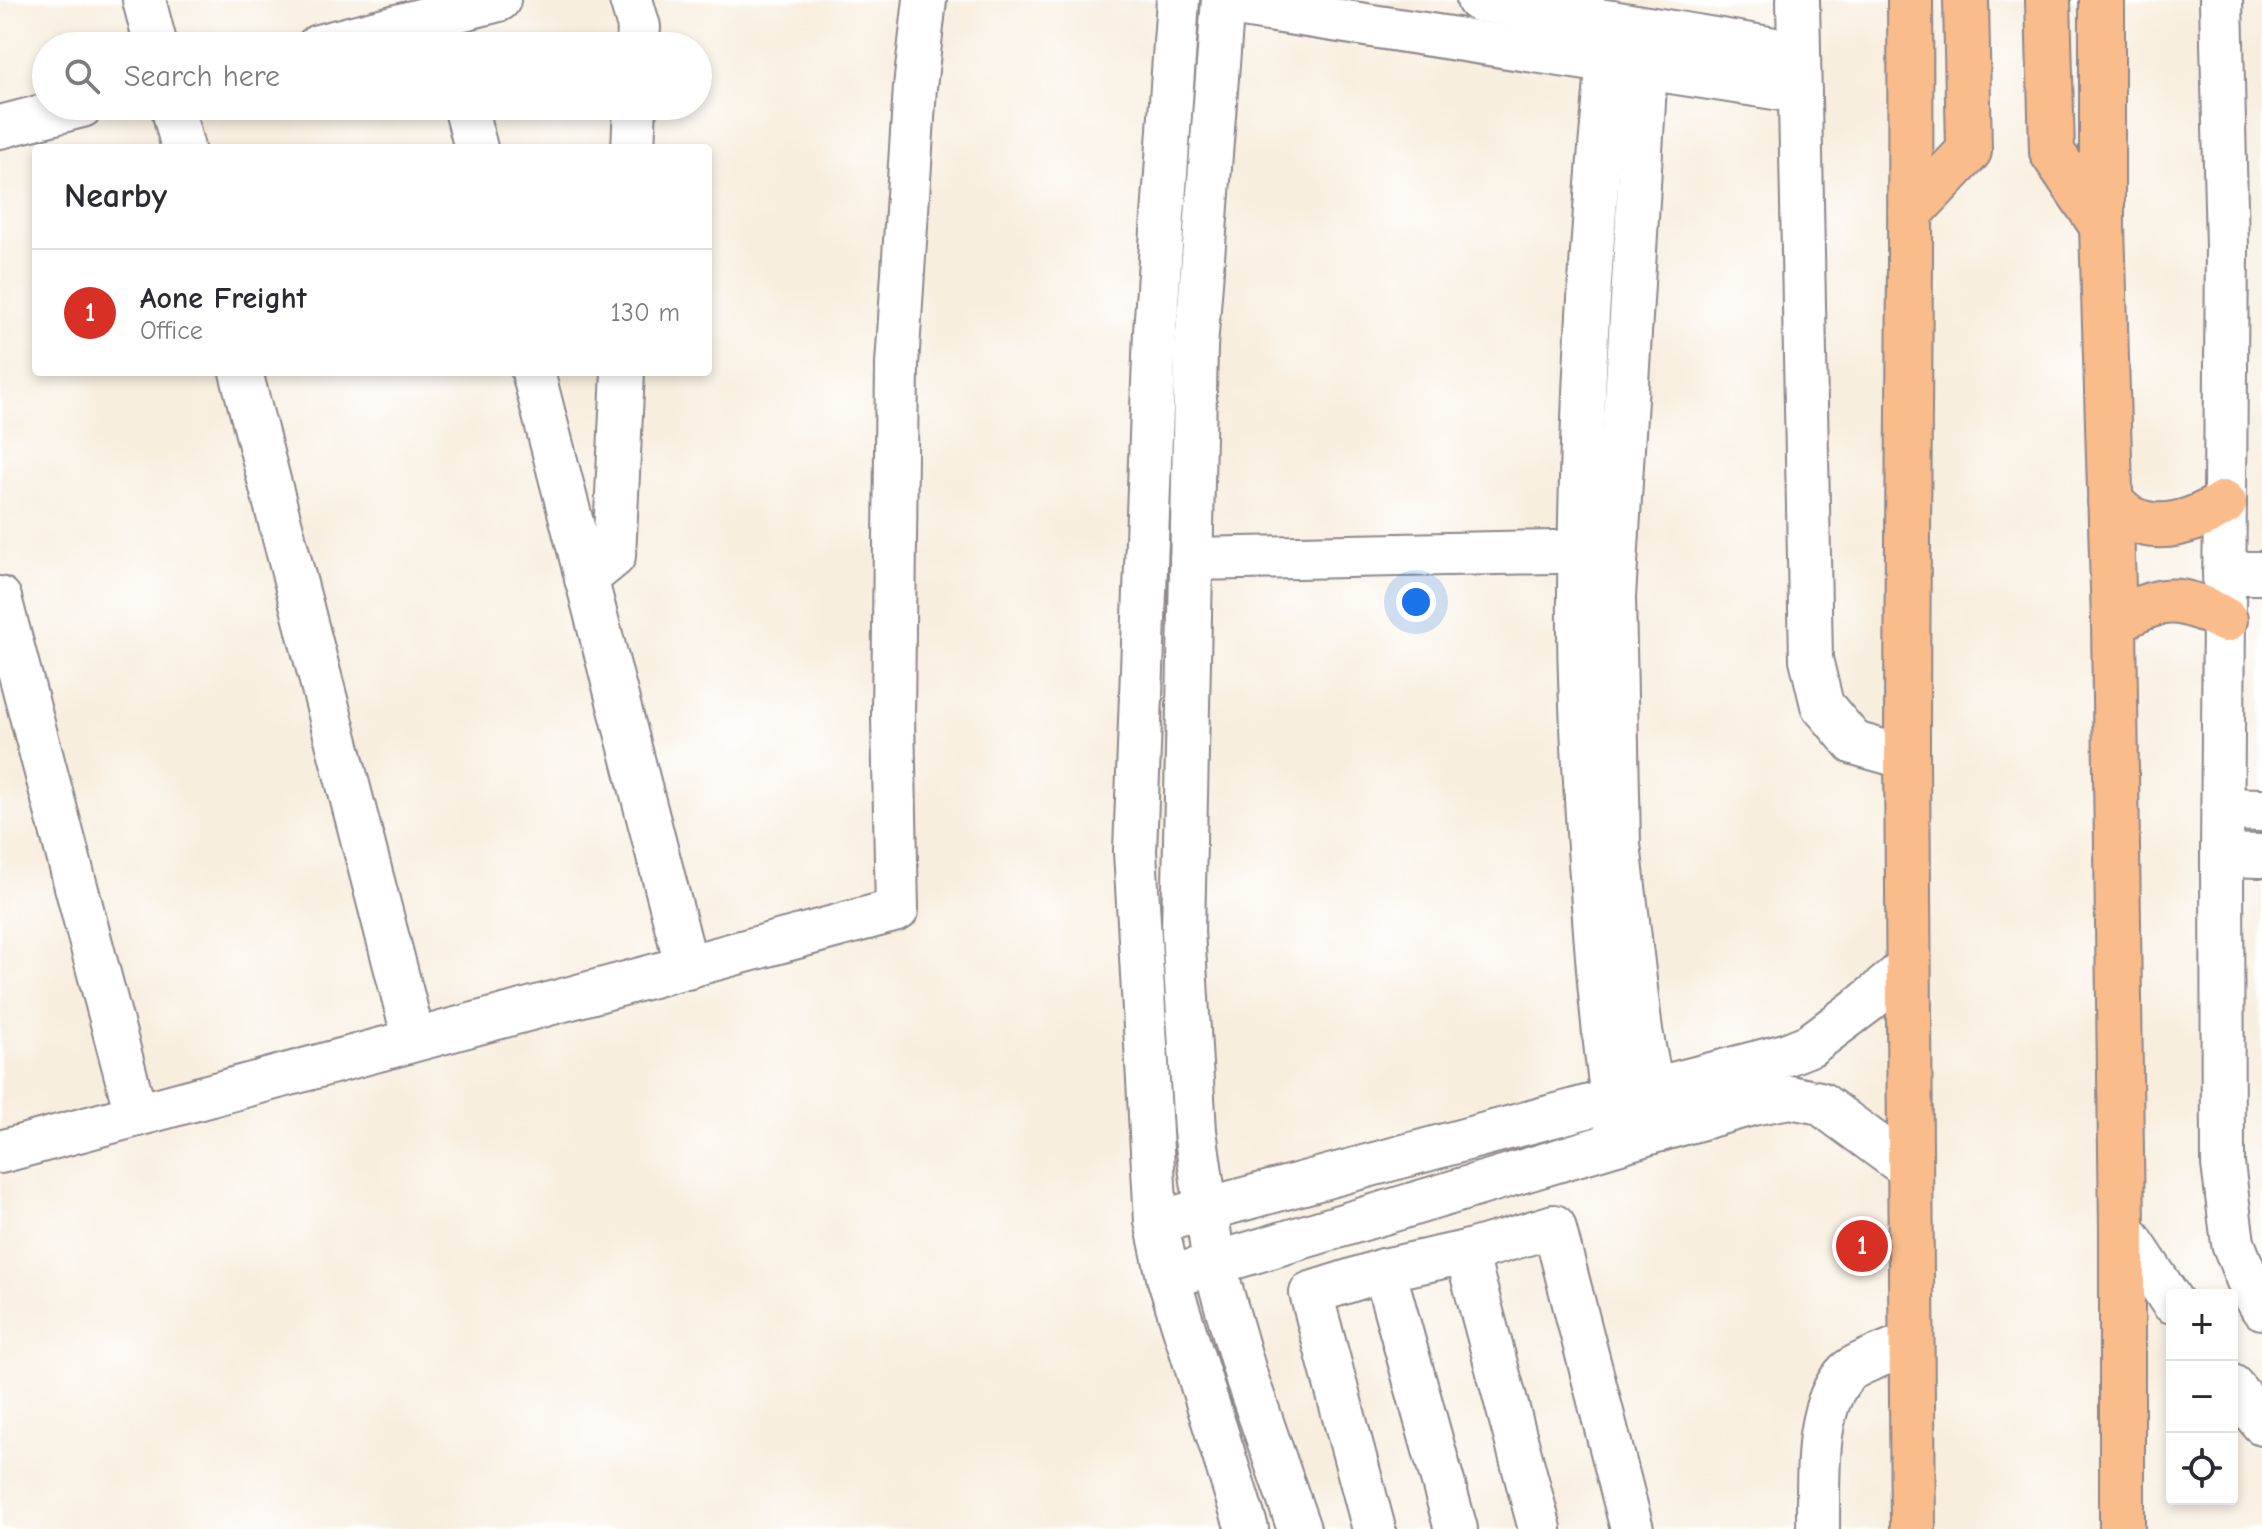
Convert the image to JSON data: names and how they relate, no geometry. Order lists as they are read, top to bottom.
{
  "page": {
    "search": "Search here",
    "heading": "Nearby",
    "list": [
      {
        "mark": "1",
        "name": "Aone Freight",
        "note": "Office",
        "value": "130 m"
      }
    ],
    "pins": "1",
    "map_buttons": ["+", "−"]
  }
}
